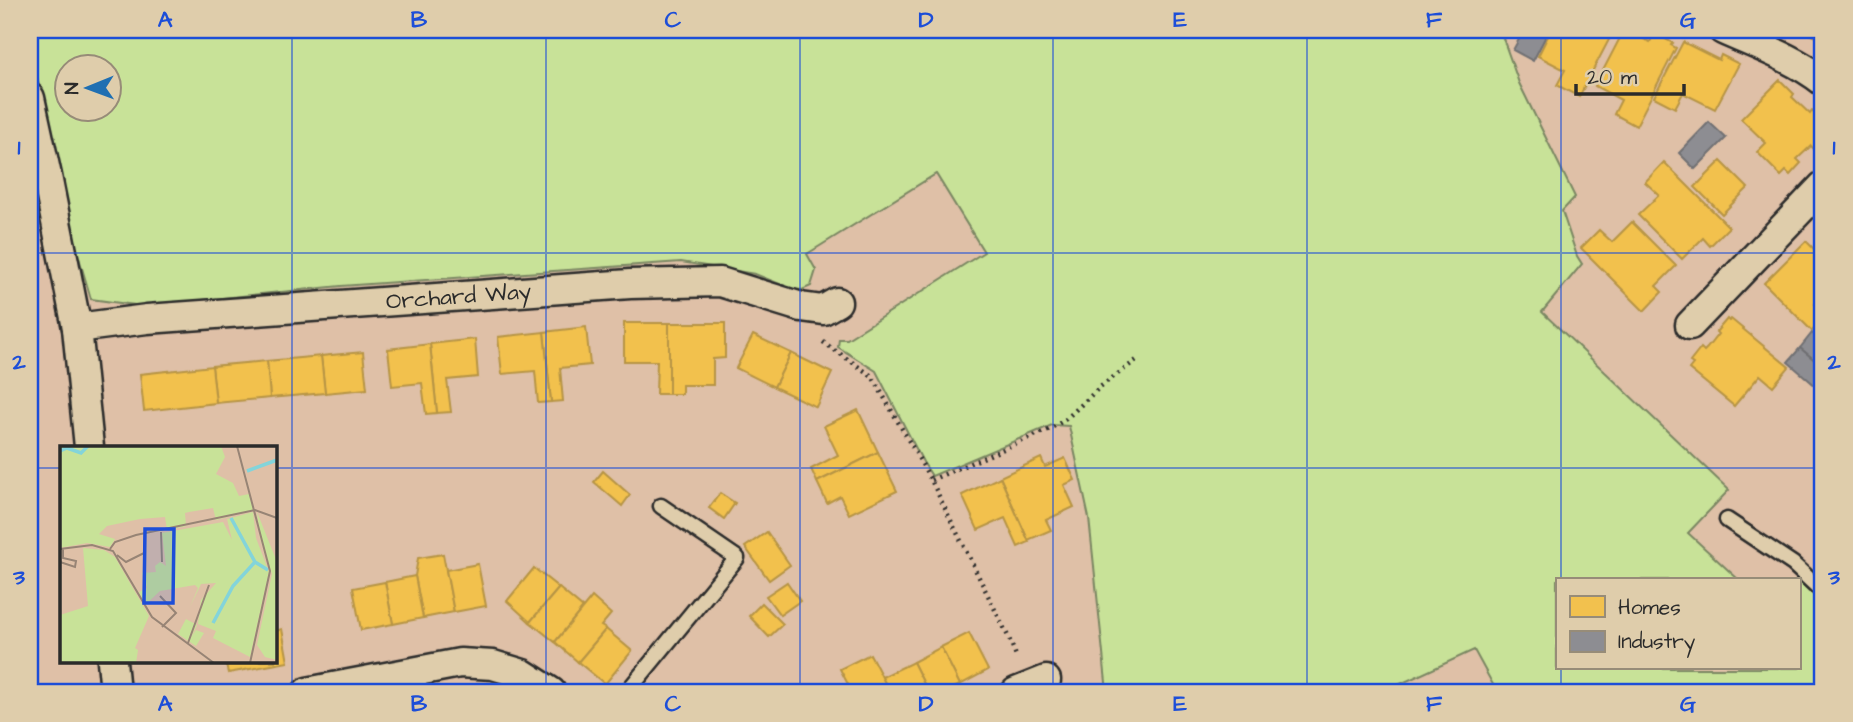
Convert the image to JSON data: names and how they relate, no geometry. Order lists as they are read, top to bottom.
{
  "streets": {
    "street": ["Orchard Way"]
  },
  "legend": ["Homes", "Industry"],
  "scale_bar": "20 m",
  "north": "left",
  "grid": {
    "columns": [
      "A",
      "B",
      "C",
      "D",
      "E",
      "F",
      "G"
    ],
    "rows": ["1", "2", "3"]
  }
}
